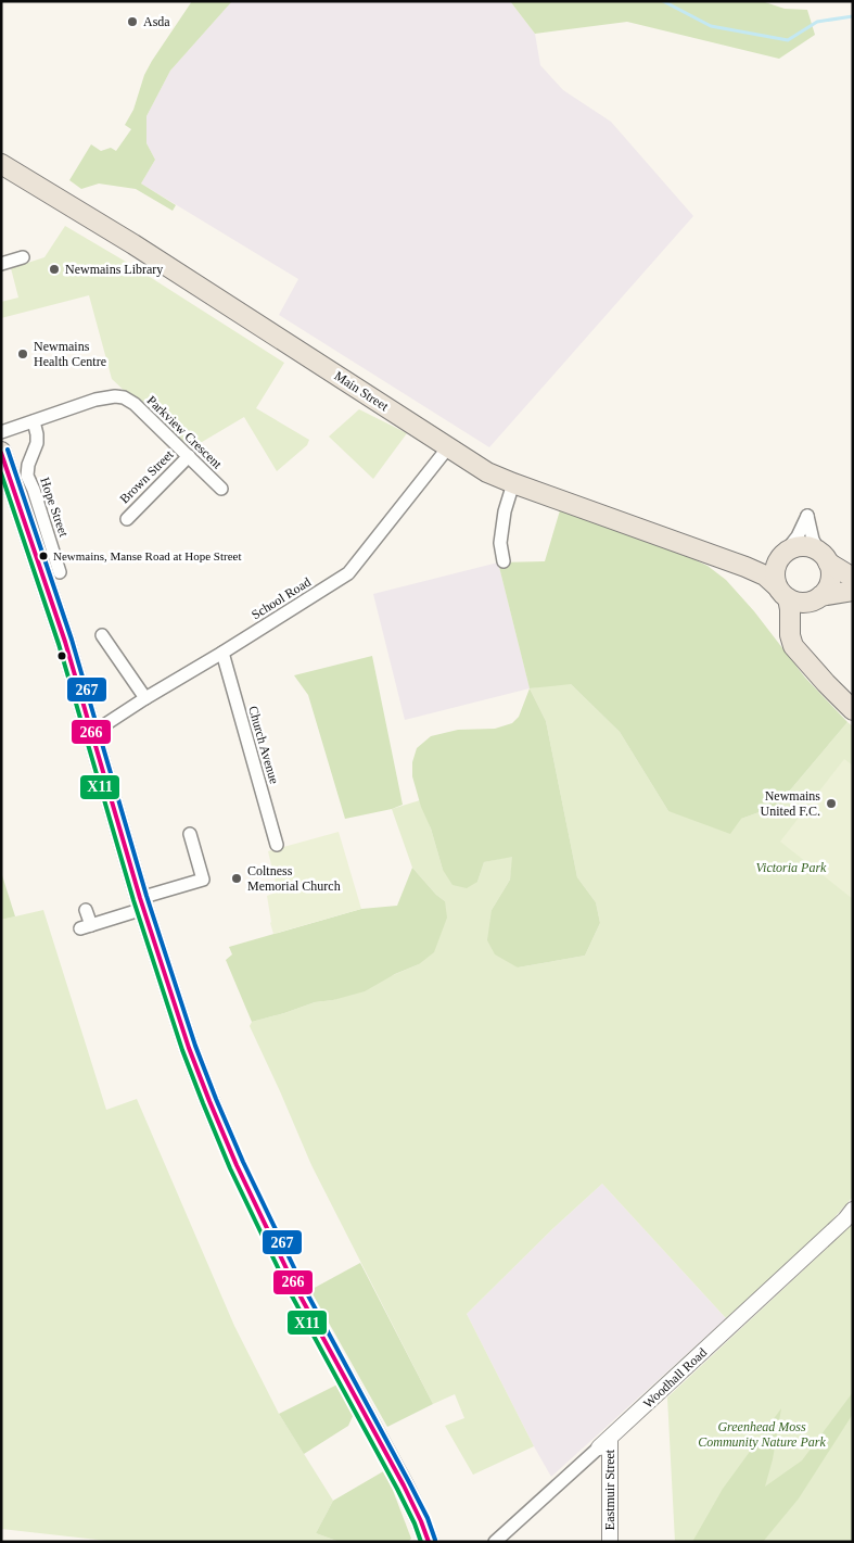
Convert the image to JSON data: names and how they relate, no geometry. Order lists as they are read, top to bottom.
{
  "streets": {
    "main road": ["Main Street"],
    "street": [
      "Parkview Crescent",
      "Brown Street",
      "Hope Street",
      "School Road",
      "Church Avenue",
      "Woodhall Road",
      "Eastmuir Street"
    ]
  },
  "crossings": [
    ["Main Street", "School Road"],
    ["Parkview Crescent", "Brown Street"],
    ["Parkview Crescent", "Hope Street"],
    ["School Road", "Church Avenue"],
    ["Woodhall Road", "Eastmuir Street"]
  ],
  "parks": ["Victoria Park", "Greenhead Moss Community Nature Park"],
  "places": [
    "Asda",
    "Newmains Library",
    "Newmains Health Centre",
    "Newmains, Manse Road at Hope Street",
    "Newmains United F.C.",
    "Coltness Memorial Church"
  ],
  "lines": ["transit line 267", "transit line 266", "transit line X11"]
}
